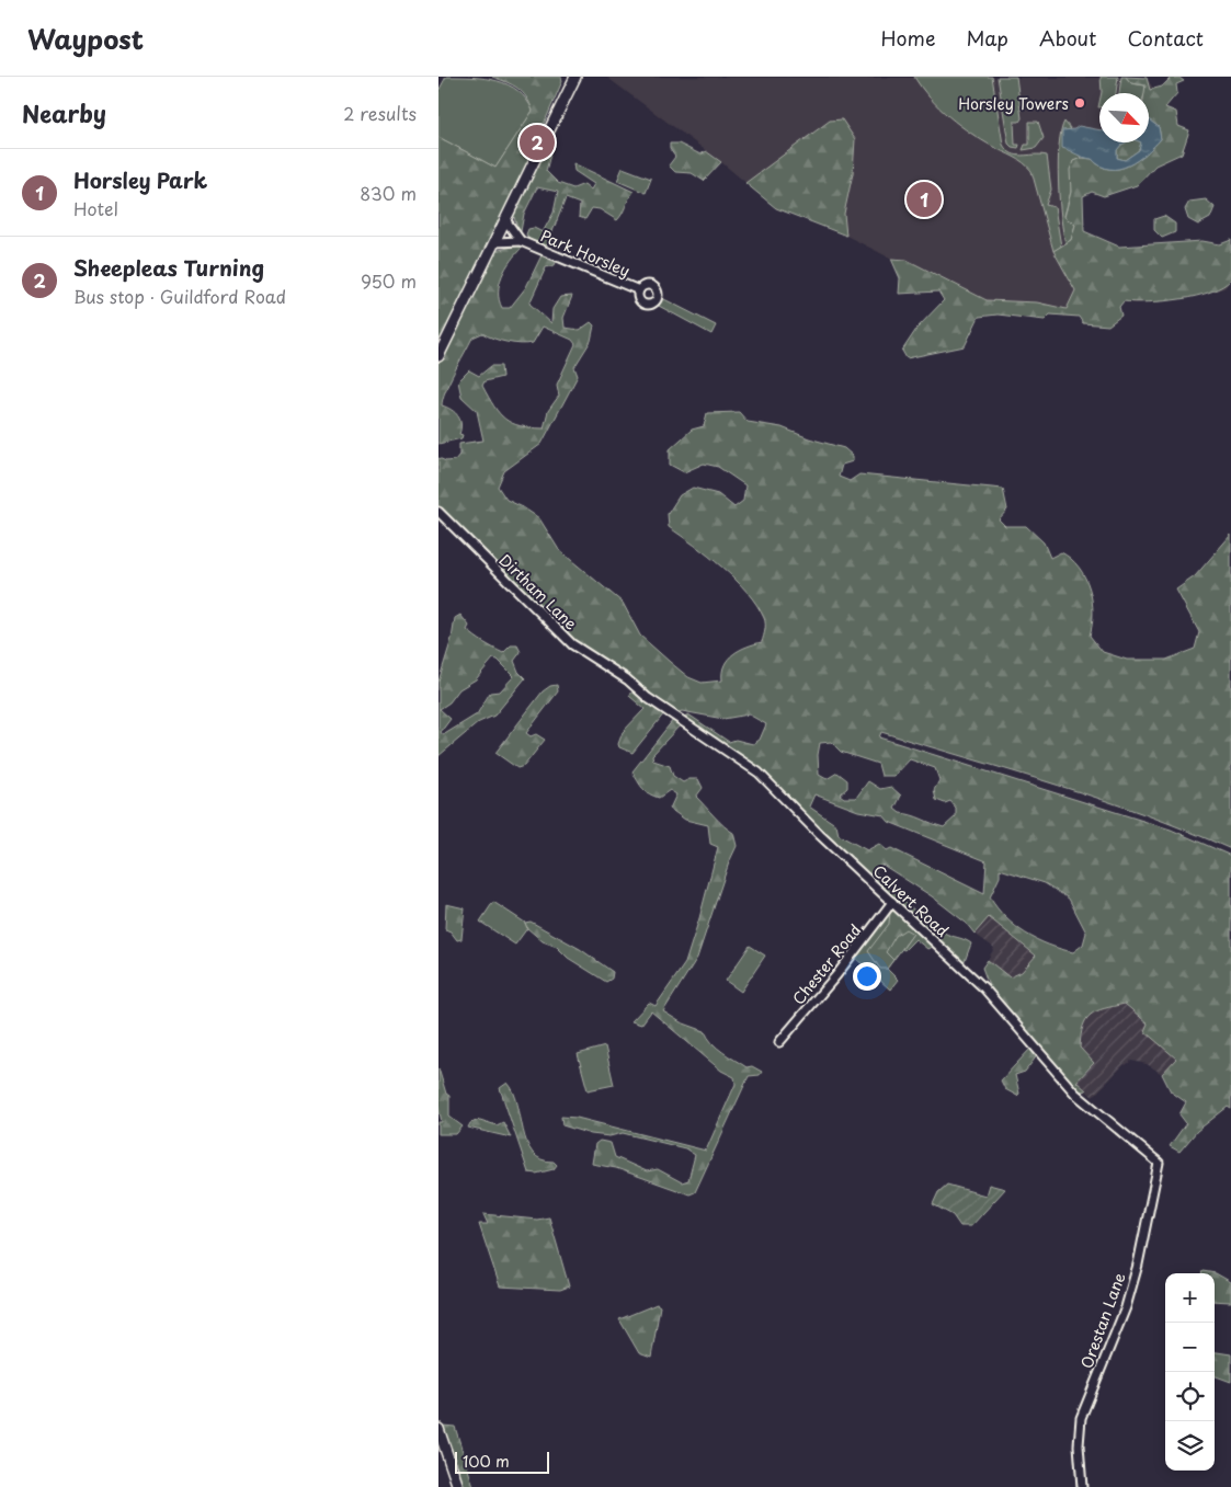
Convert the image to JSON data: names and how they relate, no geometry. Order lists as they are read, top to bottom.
{
  "streets": {
    "street": [
      "Park Horsley",
      "Dirtham Lane",
      "Calvert Road",
      "Chester Road",
      "Orestan Lane"
    ]
  },
  "crossings": [
    ["Dirtham Lane", "Calvert Road"],
    ["Calvert Road", "Chester Road"],
    ["Calvert Road", "Orestan Lane"]
  ],
  "places": ["Horsley Towers"],
  "scale_bar": "100 m",
  "north": "bottom right",
  "page": {
    "header": "Waypost",
    "nav": [
      "Home",
      "Map",
      "About",
      "Contact"
    ],
    "heading": ["Nearby", "2 results"],
    "pins": ["2", "1"],
    "list": [
      {
        "mark": "1",
        "name": "Horsley Park",
        "note": "Hotel",
        "value": "830 m"
      },
      {
        "mark": "2",
        "name": "Sheepleas Turning",
        "note": "Bus stop · Guildford Road",
        "value": "950 m"
      }
    ],
    "map_buttons": ["+", "−"],
    "scale": "100 m"
  }
}
